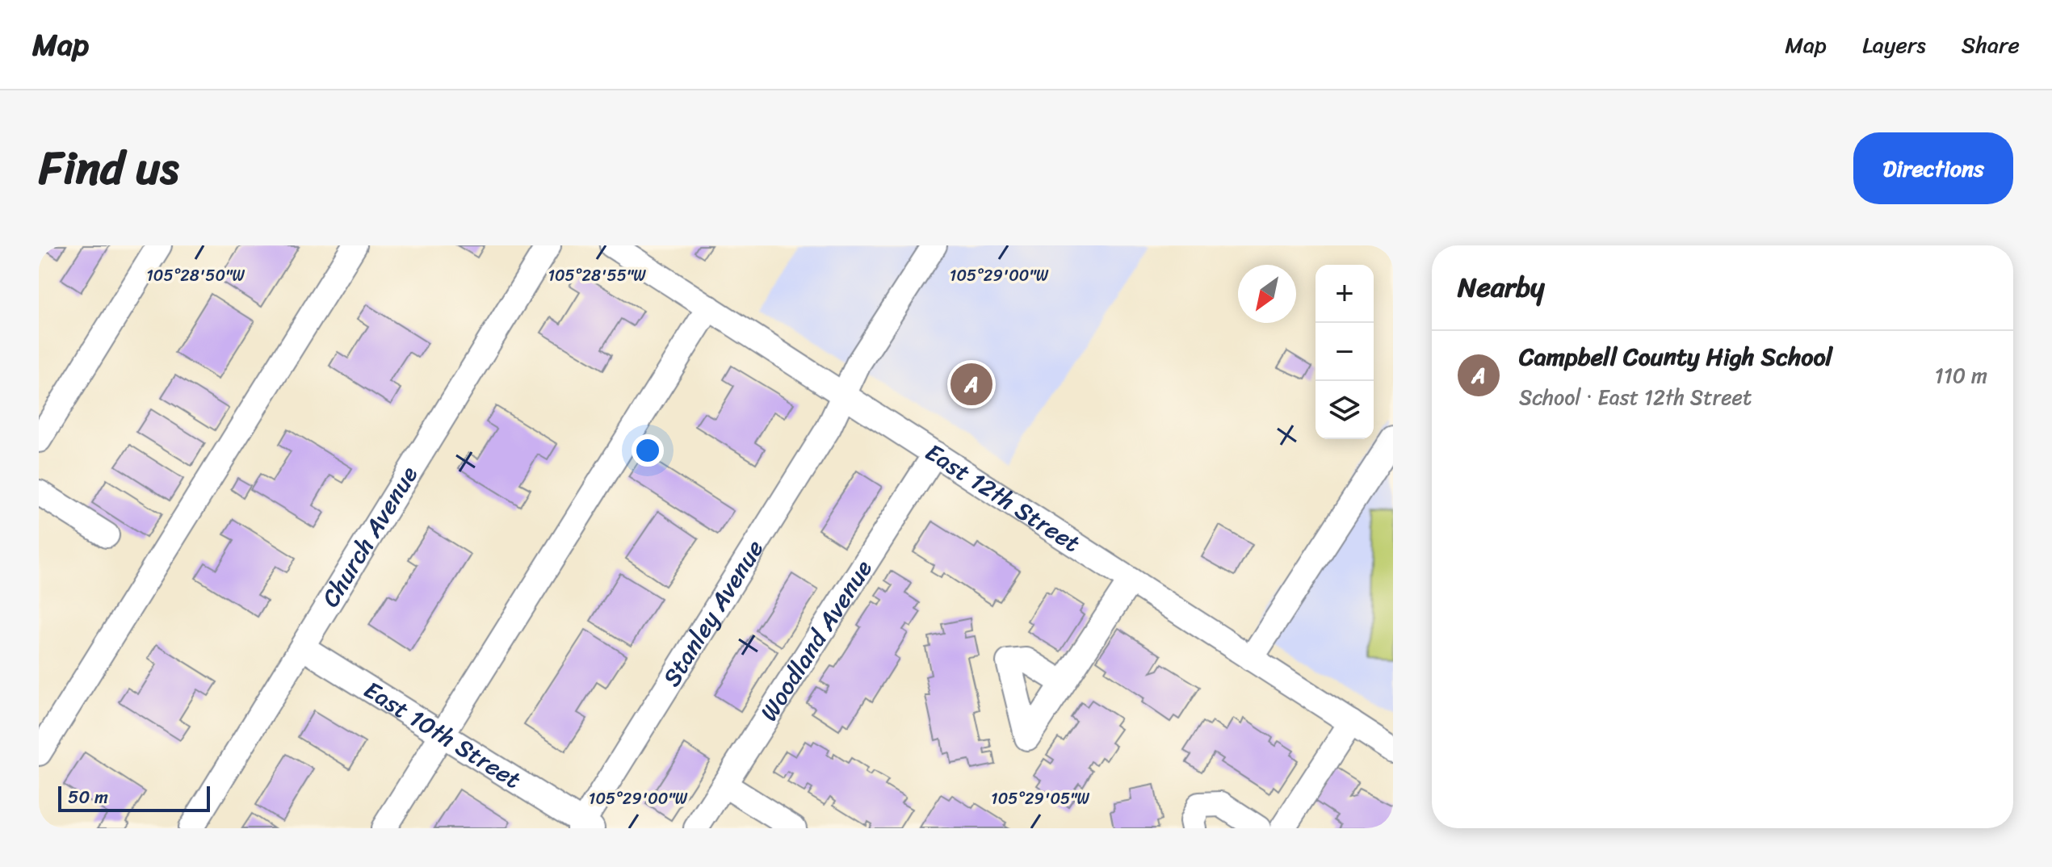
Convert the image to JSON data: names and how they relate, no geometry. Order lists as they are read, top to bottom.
{
  "streets": {
    "street": [
      "East 12th Street",
      "Church Avenue",
      "Stanley Avenue",
      "Woodland Avenue",
      "East 10th Street"
    ]
  },
  "crossings": [
    ["East 12th Street", "Stanley Avenue"],
    ["East 12th Street", "Woodland Avenue"],
    ["Church Avenue", "East 10th Street"],
    ["Stanley Avenue", "East 10th Street"]
  ],
  "scale_bar": "50 m",
  "north": "bottom left",
  "page": {
    "header": "Map",
    "nav": ["Map", "Layers", "Share"],
    "title": "Find us",
    "buttons": "Directions",
    "heading": "Nearby",
    "map_buttons": ["+", "−"],
    "list": [
      {
        "mark": "A",
        "name": "Campbell County High School",
        "note": "School · East 12th Street",
        "value": "110 m"
      }
    ],
    "pins": "A",
    "scale": "50 m"
  },
  "coordinates": [
    "105°28'50\"W",
    "105°28'55\"W",
    "105°29'00\"W",
    "105°29'05\"W"
  ]
}
